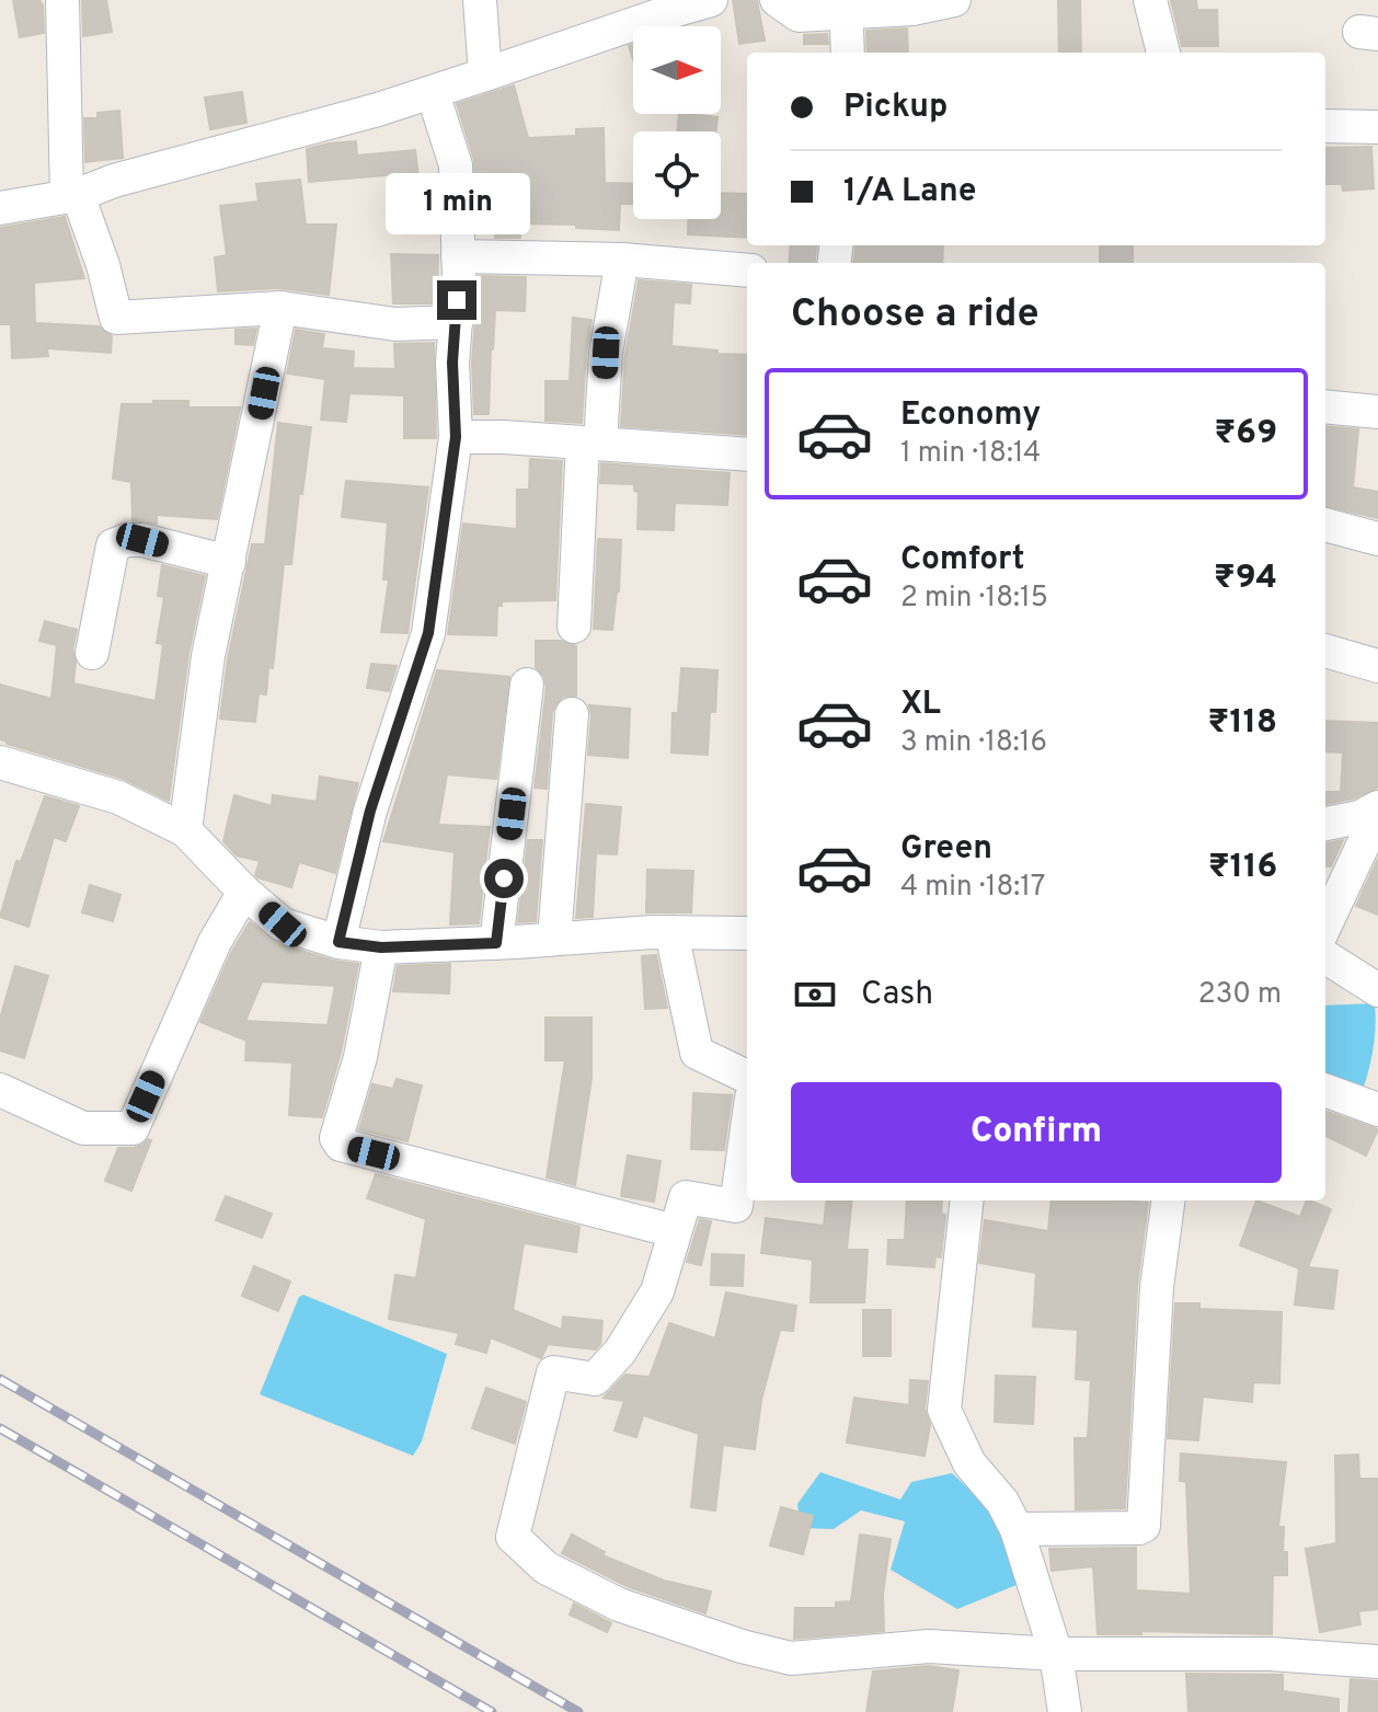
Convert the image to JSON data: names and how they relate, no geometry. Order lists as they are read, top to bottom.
{
  "north": "right",
  "page": {
    "banner": ["Pickup", "1/A Lane"],
    "bubble": "1 min",
    "heading": "Choose a ride",
    "list": [
      {
        "name": "Economy",
        "note": "1 min · 18:14",
        "value": "₹69"
      },
      {
        "name": "Comfort",
        "note": "2 min · 18:15",
        "value": "₹94"
      },
      {
        "name": "XL",
        "note": "3 min · 18:16",
        "value": "₹118"
      },
      {
        "name": "Green",
        "note": "4 min · 18:17",
        "value": "₹116"
      }
    ],
    "pay": ["Cash", "230 m"],
    "buttons": "Confirm"
  }
}
